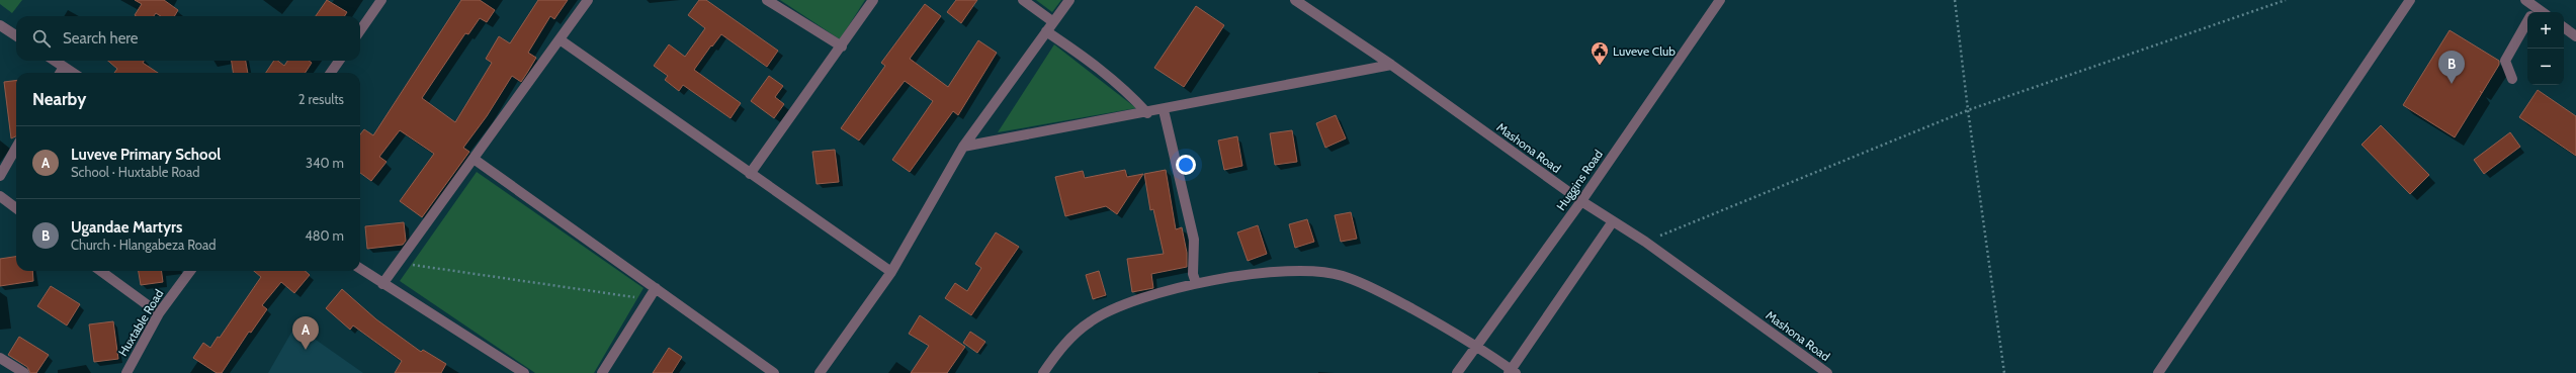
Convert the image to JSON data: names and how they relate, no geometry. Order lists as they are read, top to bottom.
{
  "streets": {
    "street": ["Mashona Road", "Huggins Road", "Huxtable Road"]
  },
  "crossings": [
    ["Mashona Road", "Huggins Road"]
  ],
  "places": {
    "public building": ["Luveve Club"]
  },
  "page": {
    "map_buttons": ["+", "−"],
    "search": "Search here",
    "pins": ["B", "A"],
    "heading": ["Nearby", "2 results"],
    "list": [
      {
        "mark": "A",
        "name": "Luveve Primary School",
        "note": "School · Huxtable Road",
        "value": "340 m"
      },
      {
        "mark": "B",
        "name": "Ugandae Martyrs",
        "note": "Church · Hlangabeza Road",
        "value": "480 m"
      }
    ]
  }
}
